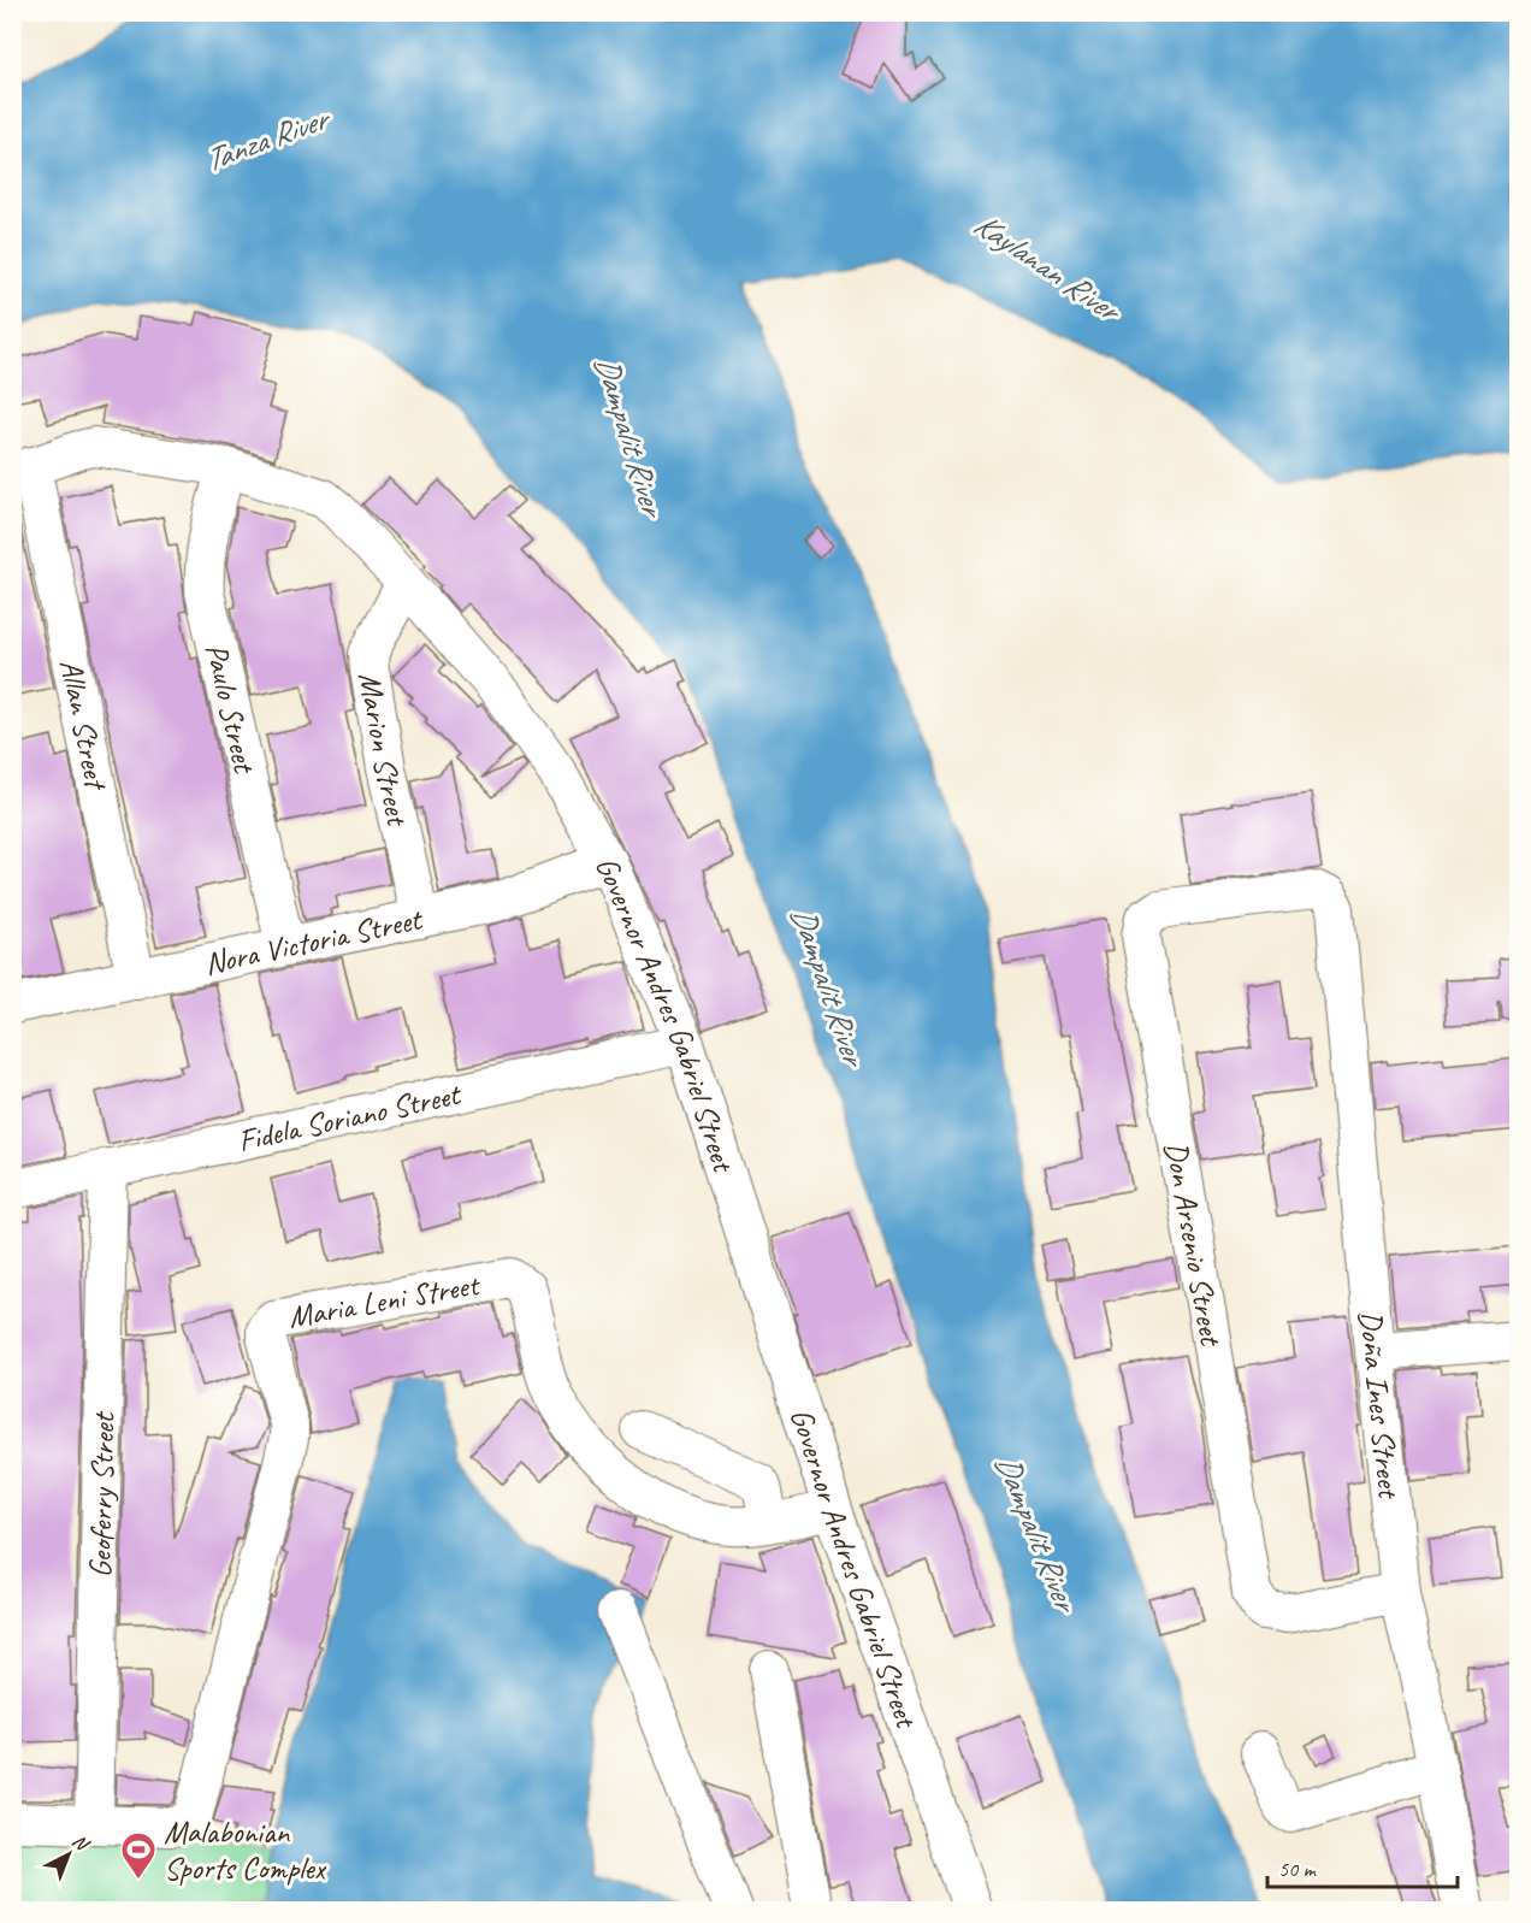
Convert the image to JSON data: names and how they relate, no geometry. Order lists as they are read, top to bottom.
{
  "streets": {
    "street": [
      "Paulo Street",
      "Allan Street",
      "Marion Street",
      "Nora Victoria Street",
      "Governor Andres Gabriel Street",
      "Fidela Soriano Street",
      "Don Arsenio Street",
      "Maria Leni Street",
      "Doña Ines Street",
      "Geoferry Street"
    ]
  },
  "crossings": [
    ["Paulo Street", "Nora Victoria Street"],
    ["Paulo Street", "Governor Andres Gabriel Street"],
    ["Allan Street", "Nora Victoria Street"],
    ["Allan Street", "Governor Andres Gabriel Street"],
    ["Marion Street", "Nora Victoria Street"],
    ["Marion Street", "Governor Andres Gabriel Street"],
    ["Nora Victoria Street", "Governor Andres Gabriel Street"],
    ["Governor Andres Gabriel Street", "Fidela Soriano Street"],
    ["Governor Andres Gabriel Street", "Maria Leni Street"],
    ["Fidela Soriano Street", "Geoferry Street"],
    ["Don Arsenio Street", "Doña Ines Street"],
    ["Maria Leni Street", "Geoferry Street"]
  ],
  "water": ["Tanza River", "Kaylanan River", "Dampalit River"],
  "places": {
    "sports": ["Malabonian Sports Complex"]
  },
  "scale_bar": "50 m",
  "north": "top right"
}
